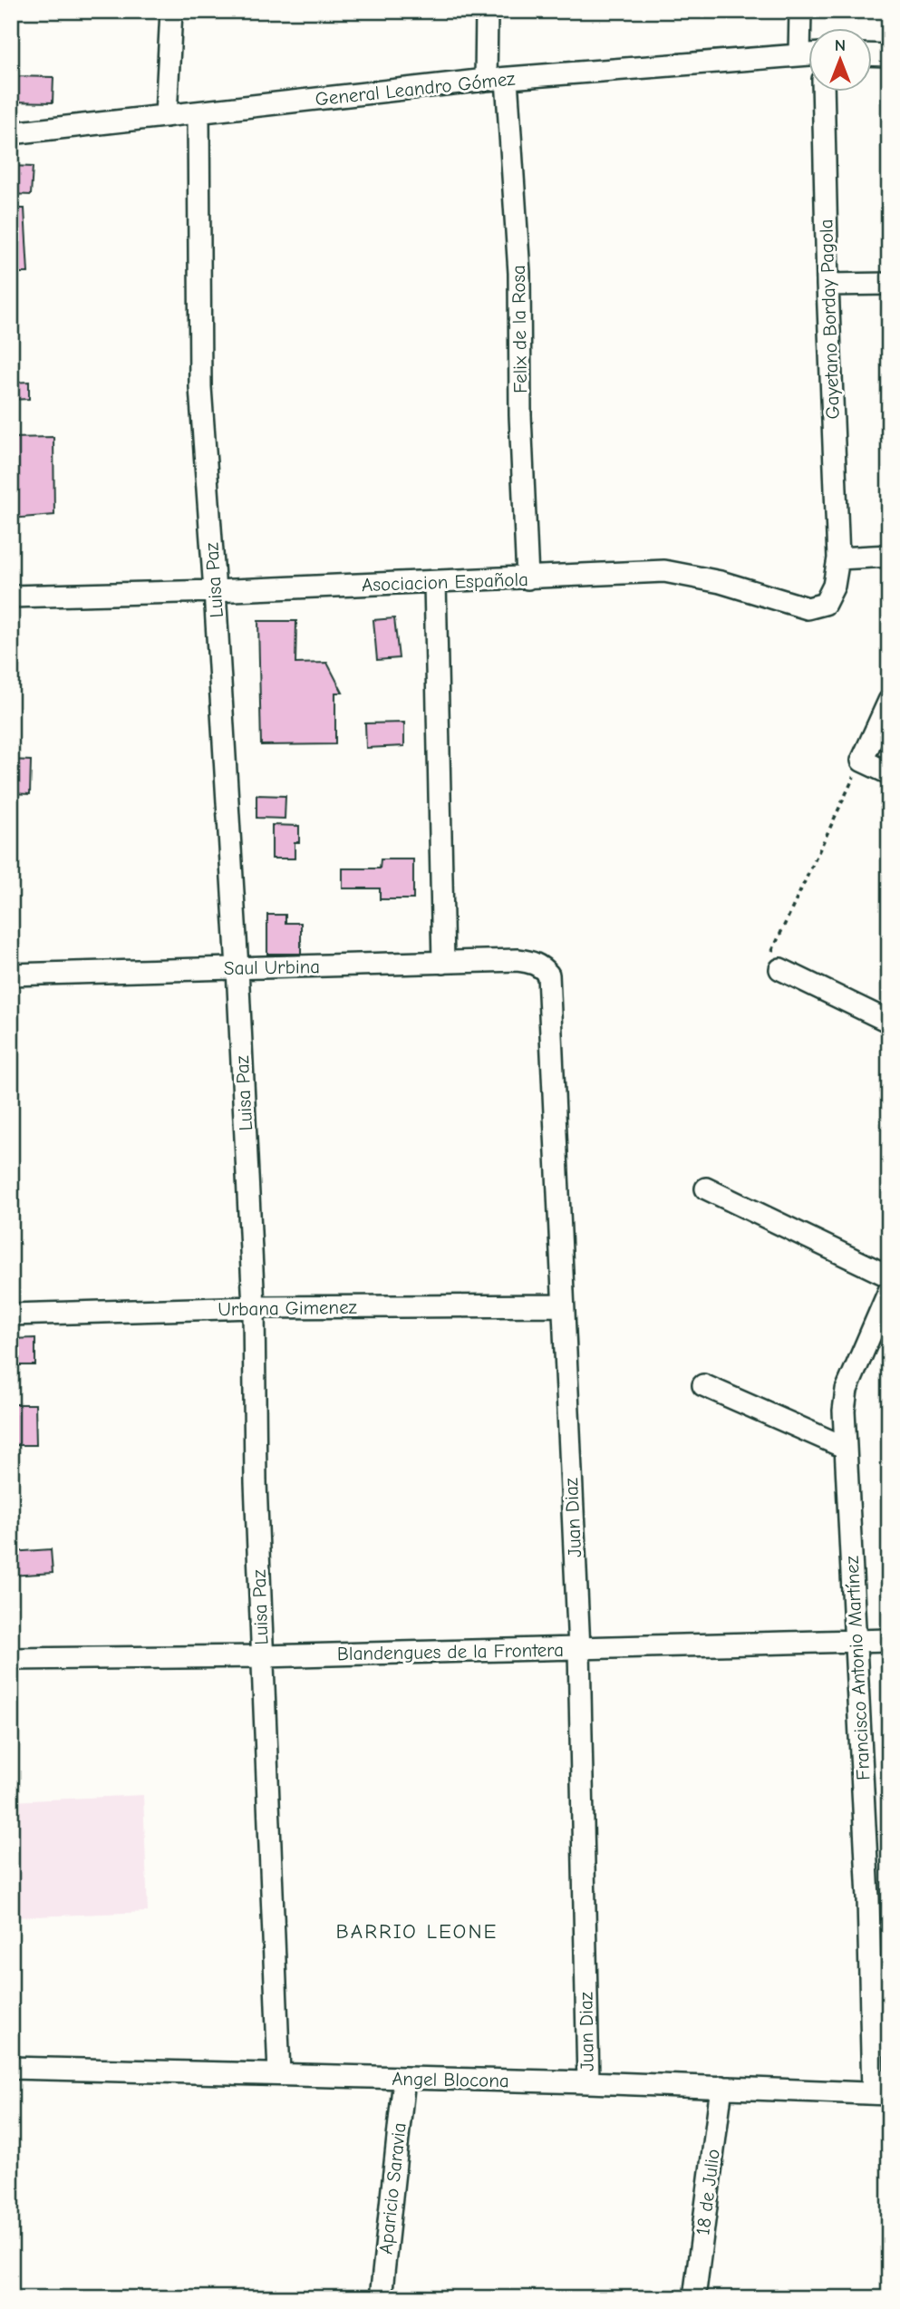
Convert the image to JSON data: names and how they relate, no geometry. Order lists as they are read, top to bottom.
{
  "streets": {
    "street": [
      "General Leandro Gómez",
      "Gayetano Borday Pagola",
      "Felix de la Rosa",
      "Luisa Paz",
      "Asociacion Española",
      "Saul Urbina",
      "Urbana Gimenez",
      "Juan Diaz",
      "Blandengues de la Frontera",
      "Francisco Antonio Martínez",
      "Angel Blocona",
      "Aparicio Saravia",
      "18 de Julio"
    ]
  },
  "crossings": [
    ["General Leandro Gómez", "Felix de la Rosa"],
    ["General Leandro Gómez", "Luisa Paz"],
    ["Gayetano Borday Pagola", "Asociacion Española"],
    ["Felix de la Rosa", "Asociacion Española"],
    ["Luisa Paz", "Asociacion Española"],
    ["Luisa Paz", "Saul Urbina"],
    ["Luisa Paz", "Urbana Gimenez"],
    ["Luisa Paz", "Blandengues de la Frontera"],
    ["Luisa Paz", "Angel Blocona"],
    ["Saul Urbina", "Juan Diaz"],
    ["Urbana Gimenez", "Juan Diaz"],
    ["Juan Diaz", "Blandengues de la Frontera"],
    ["Juan Diaz", "Angel Blocona"],
    ["Blandengues de la Frontera", "Francisco Antonio Martínez"],
    ["Francisco Antonio Martínez", "Angel Blocona"],
    ["Angel Blocona", "Aparicio Saravia"],
    ["Angel Blocona", "18 de Julio"]
  ],
  "districts": ["BARRIO LEONE"],
  "north": "top"
}
